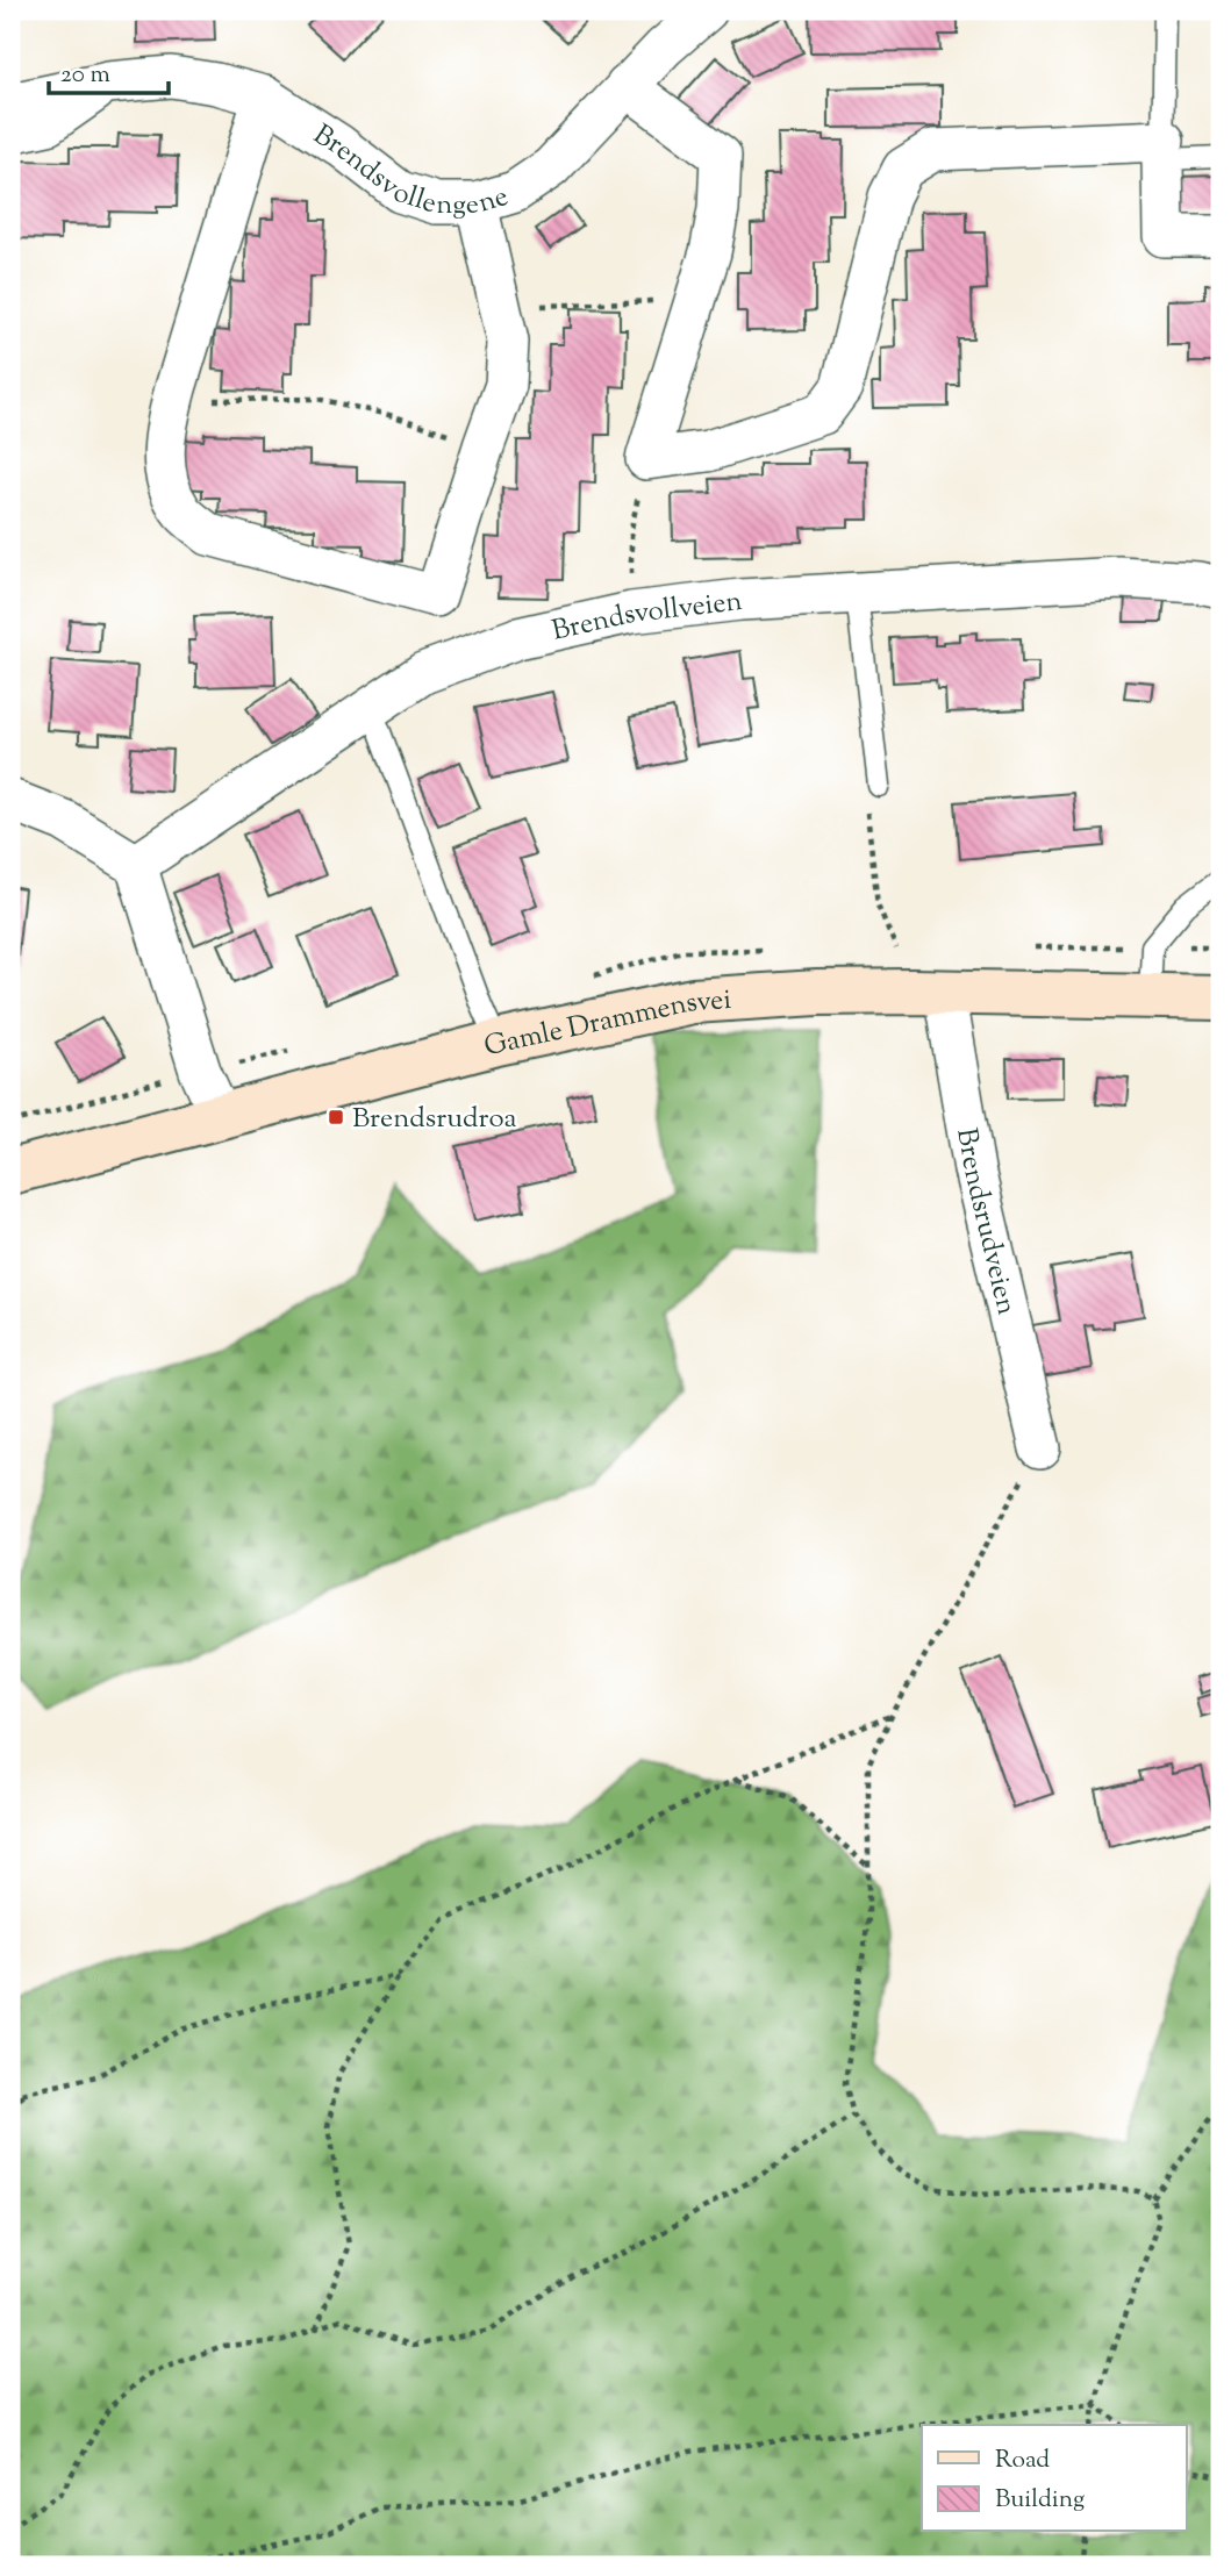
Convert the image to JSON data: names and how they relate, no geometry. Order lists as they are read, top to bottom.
{
  "streets": {
    "main road": ["Gamle Drammensvei"],
    "street": ["Brendsvollengene", "Brendsvollveien", "Brendsrudveien"]
  },
  "crossings": [
    ["Gamle Drammensvei", "Brendsrudveien"]
  ],
  "places": {
    "transit": ["Brendsrudroa"]
  },
  "legend": ["Road", "Building"],
  "scale_bar": "20 m"
}
